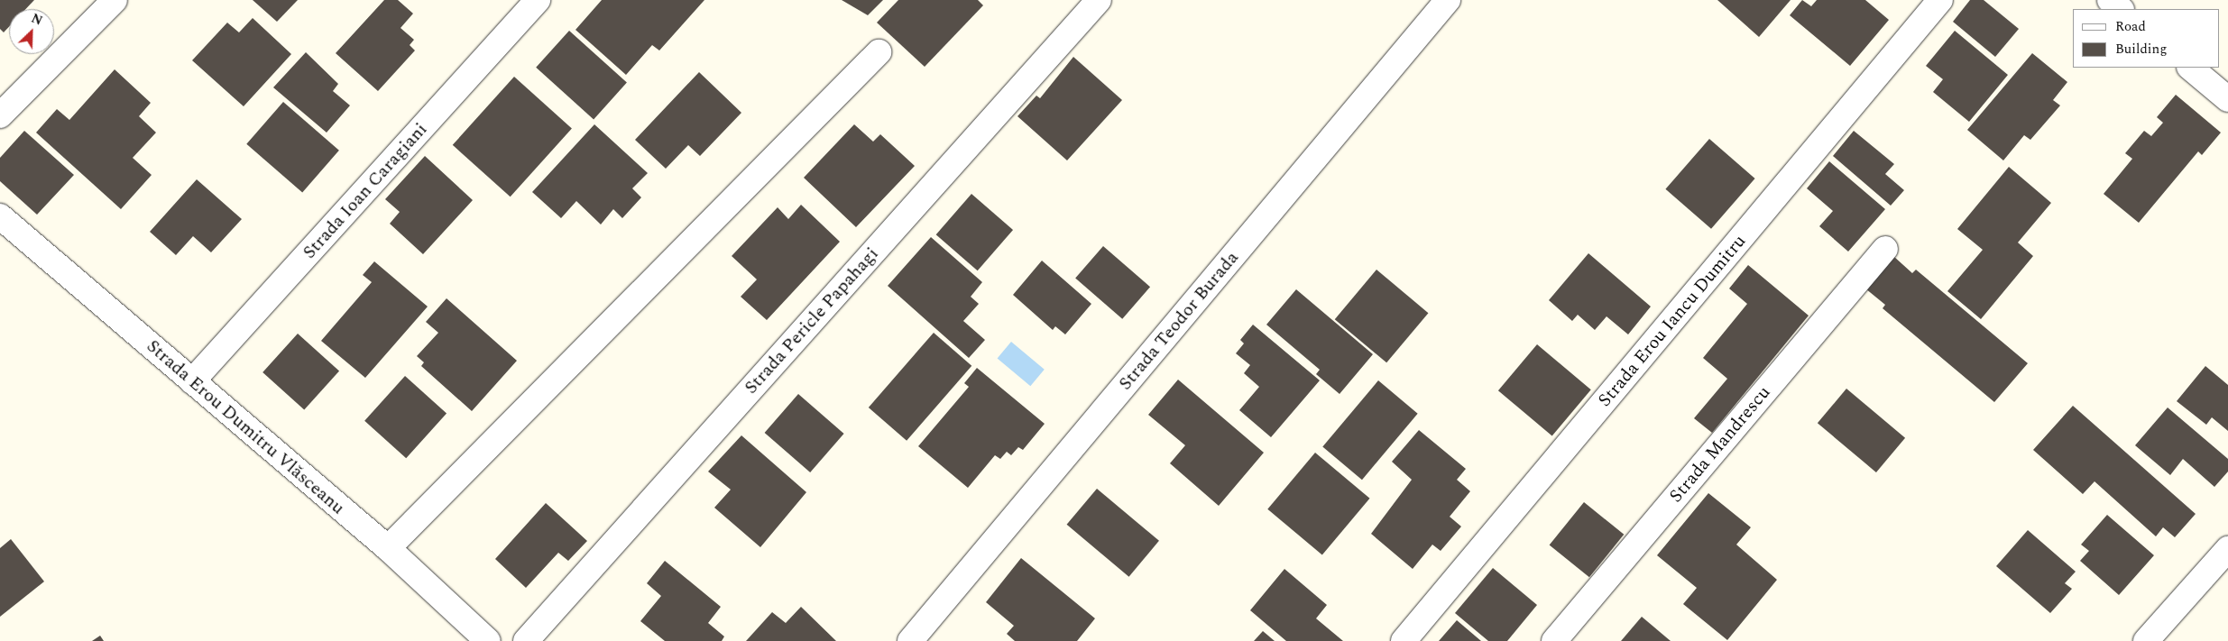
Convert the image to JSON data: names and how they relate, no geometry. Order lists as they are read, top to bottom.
{
  "streets": {
    "street": [
      "Strada Ioan Caragiani",
      "Strada Pericle Papahagi",
      "Strada Teodor Burada",
      "Strada Erou Iancu Dumitru",
      "Strada Erou Dumitru Vlăsceanu",
      "Strada Mandrescu"
    ]
  },
  "crossings": [
    ["Strada Ioan Caragiani", "Strada Erou Dumitru Vlăsceanu"]
  ],
  "legend": ["Road", "Building"],
  "north": "top right"
}
